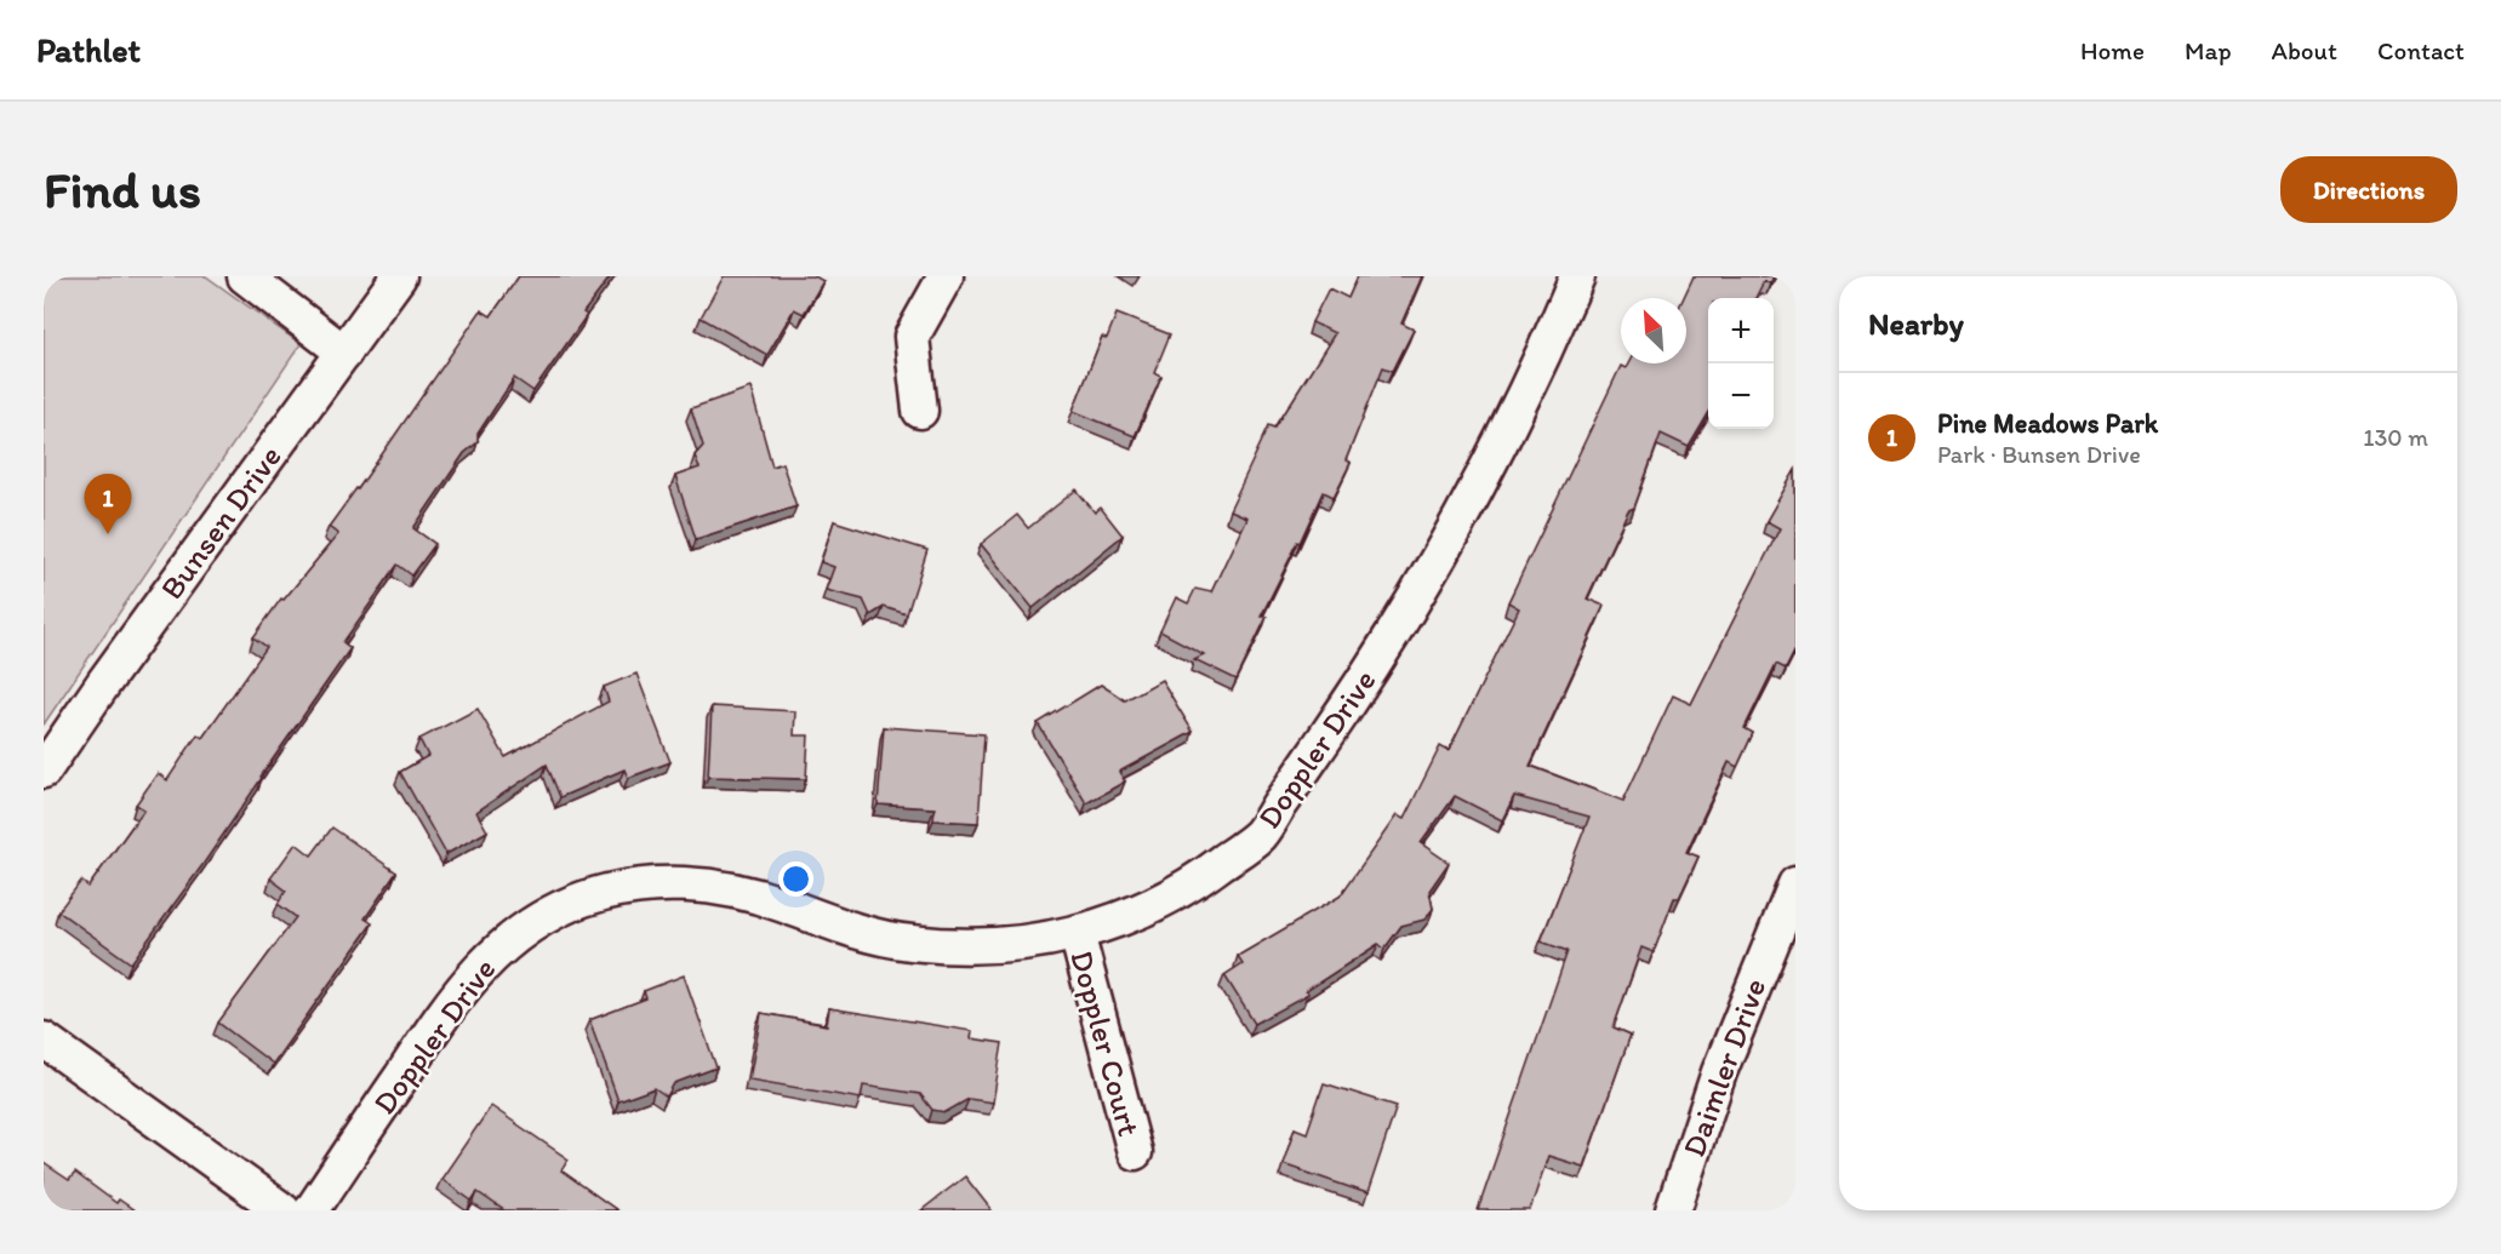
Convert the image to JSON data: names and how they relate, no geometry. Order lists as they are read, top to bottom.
{
  "streets": {
    "street": [
      "Bunsen Drive",
      "Doppler Drive",
      "Doppler Court",
      "Daimler Drive"
    ]
  },
  "crossings": [
    ["Doppler Drive", "Doppler Court"]
  ],
  "north": "top left",
  "page": {
    "header": "Pathlet",
    "nav": [
      "Home",
      "Map",
      "About",
      "Contact"
    ],
    "buttons": "Directions",
    "title": "Find us",
    "heading": "Nearby",
    "map_buttons": ["+", "−"],
    "list": [
      {
        "mark": "1",
        "name": "Pine Meadows Park",
        "note": "Park · Bunsen Drive",
        "value": "130 m"
      }
    ],
    "pins": "1"
  }
}
